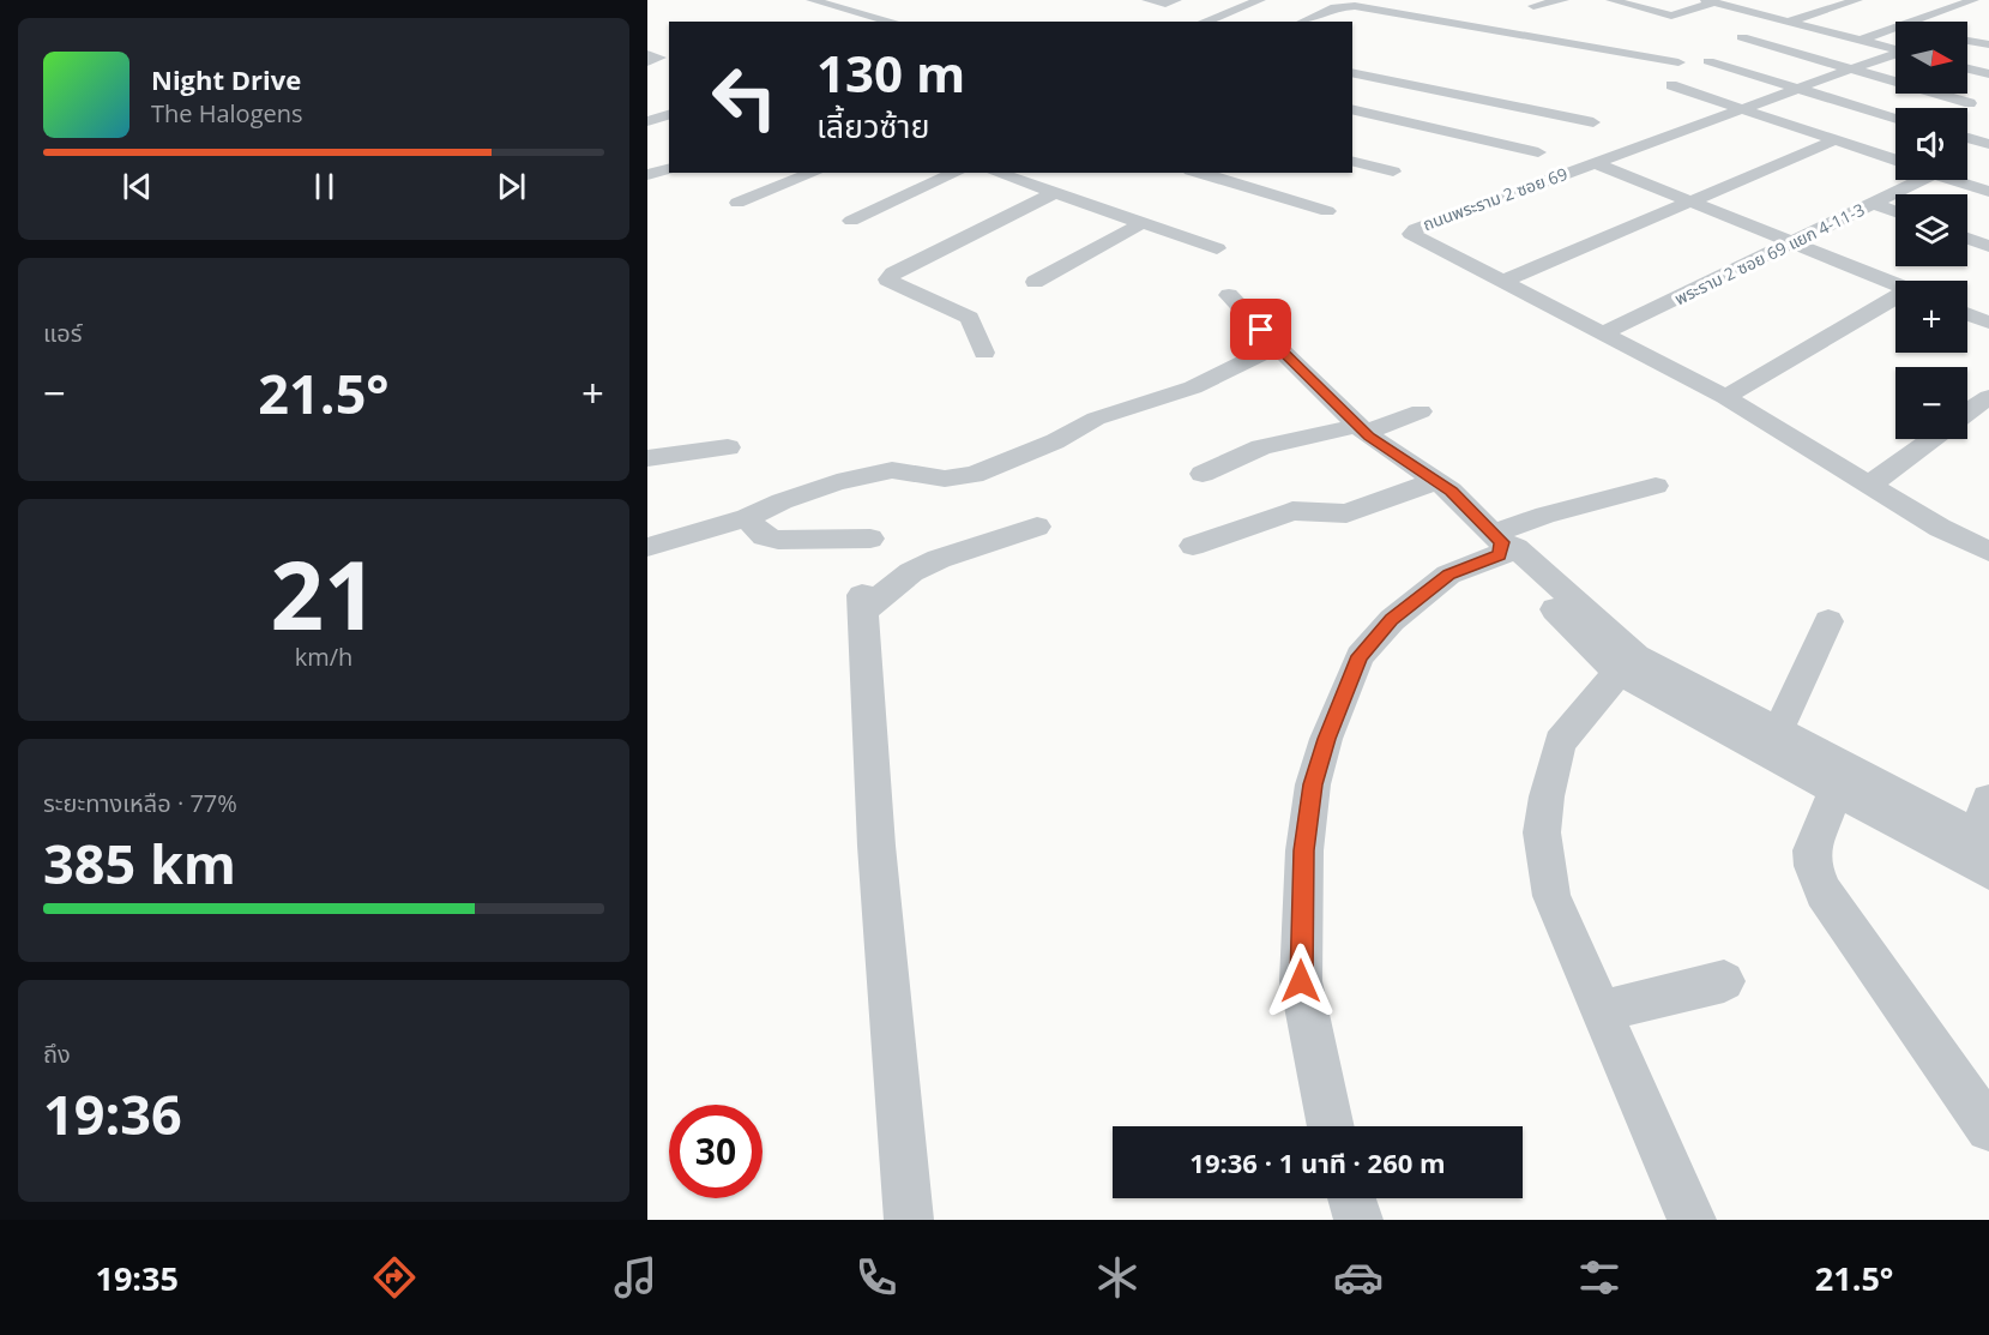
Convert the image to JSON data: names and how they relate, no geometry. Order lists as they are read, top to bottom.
{
  "streets": {
    "street": ["ถนนพระราม 2 ซอย 69", "พระราม 2 ซอย 69 แยก 4-11-3"]
  },
  "crossings": [
    ["ถนนพระราม 2 ซอย 69", "พระราม 2 ซอย 69 แยก 4-11-3"]
  ],
  "north": "right",
  "page": {
    "map_buttons": ["+", "−"],
    "turn": ["130 m", "เลี้ยวซ้าย"],
    "song": ["Night Drive", "The Halogens"],
    "tile": [
      "แอร์",
      ["21", "km/h"],
      ["ระยะทางเหลือ · 77%", "385 km"],
      ["ถึง", "19:36"]
    ],
    "heat": ["−", "21.5°", "+"],
    "limit": "30",
    "trip": "19:36 · 1 นาที · 260 m",
    "tabs": ["19:35", "21.5°"]
  }
}
